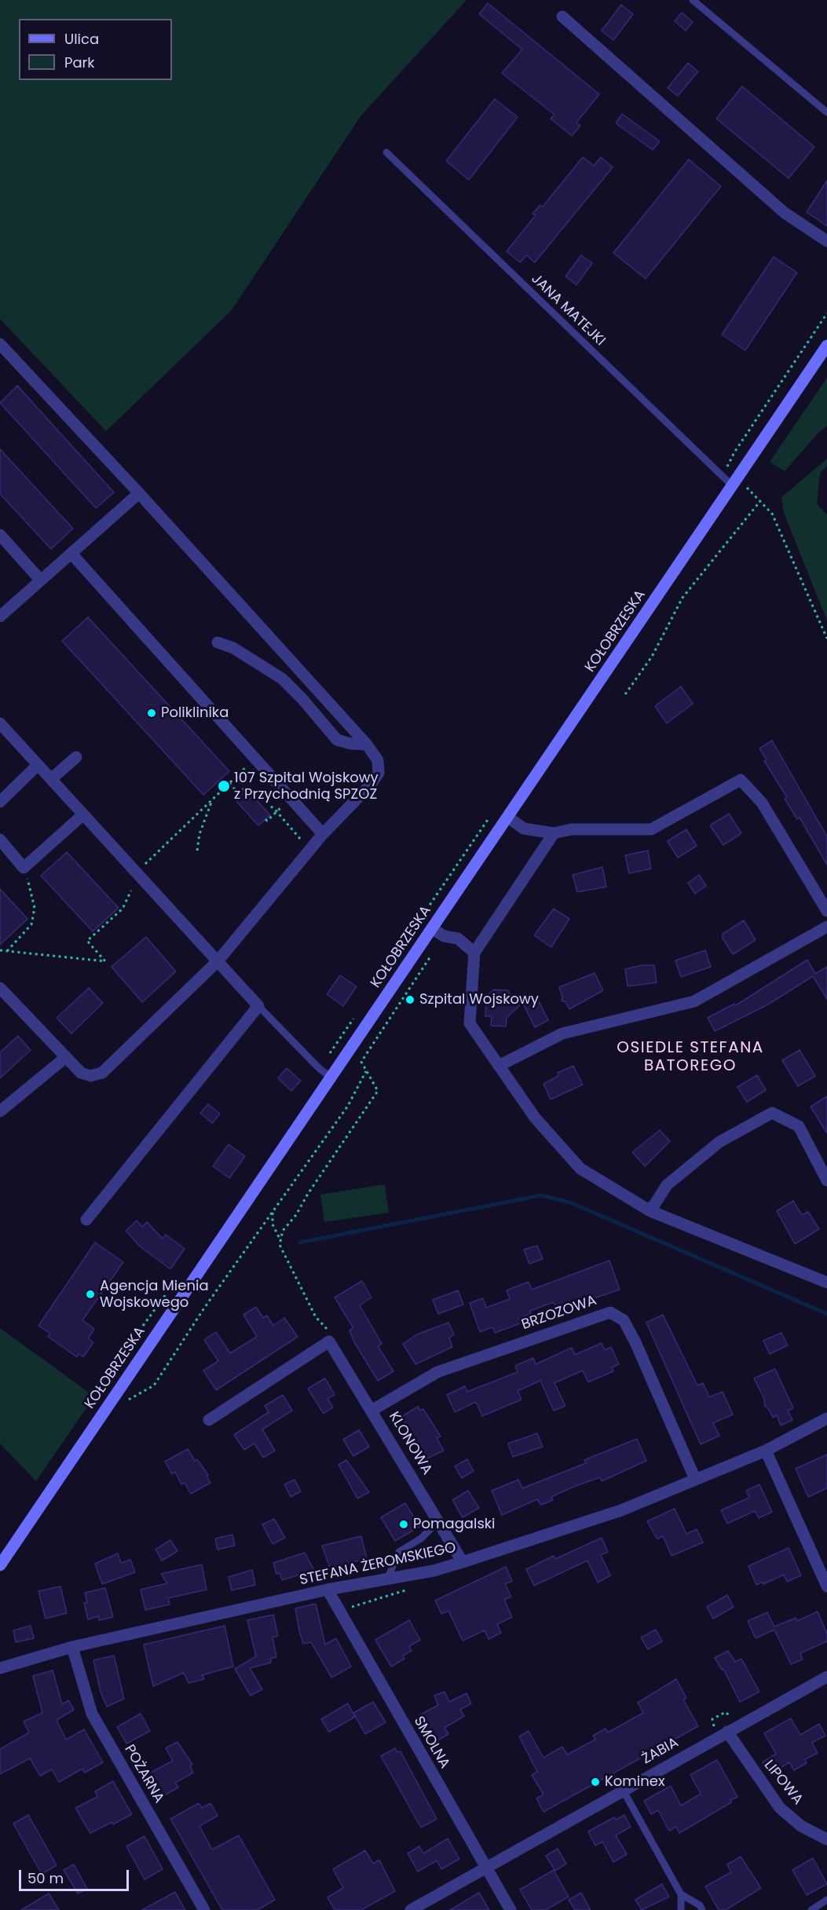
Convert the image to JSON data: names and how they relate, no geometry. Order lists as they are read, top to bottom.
{
  "streets": {
    "main road": ["KOŁOBRZESKA"],
    "street": [
      "BRZOZOWA",
      "KLONOWA",
      "STEFANA ŻEROMSKIEGO",
      "SMOLNA",
      "ŻABIA",
      "POŻARNA",
      "LIPOWA"
    ],
    "lane": ["JANA MATEJKI"]
  },
  "crossings": [
    ["JANA MATEJKI", "KOŁOBRZESKA"],
    ["BRZOZOWA", "KLONOWA"],
    ["BRZOZOWA", "STEFANA ŻEROMSKIEGO"],
    ["KLONOWA", "STEFANA ŻEROMSKIEGO"],
    ["STEFANA ŻEROMSKIEGO", "SMOLNA"],
    ["STEFANA ŻEROMSKIEGO", "POŻARNA"],
    ["SMOLNA", "ŻABIA"],
    ["ŻABIA", "LIPOWA"]
  ],
  "districts": ["OSIEDLE STEFANA BATOREGO"],
  "places": [
    "Poliklinika",
    "107 Szpital Wojskowy z Przychodnią SPZOZ",
    "Szpital Wojskowy",
    "Agencja Mienia Wojskowego",
    "Pomagalski",
    "Kominex"
  ],
  "legend": ["Ulica", "Park"],
  "scale_bar": "50 m"
}
